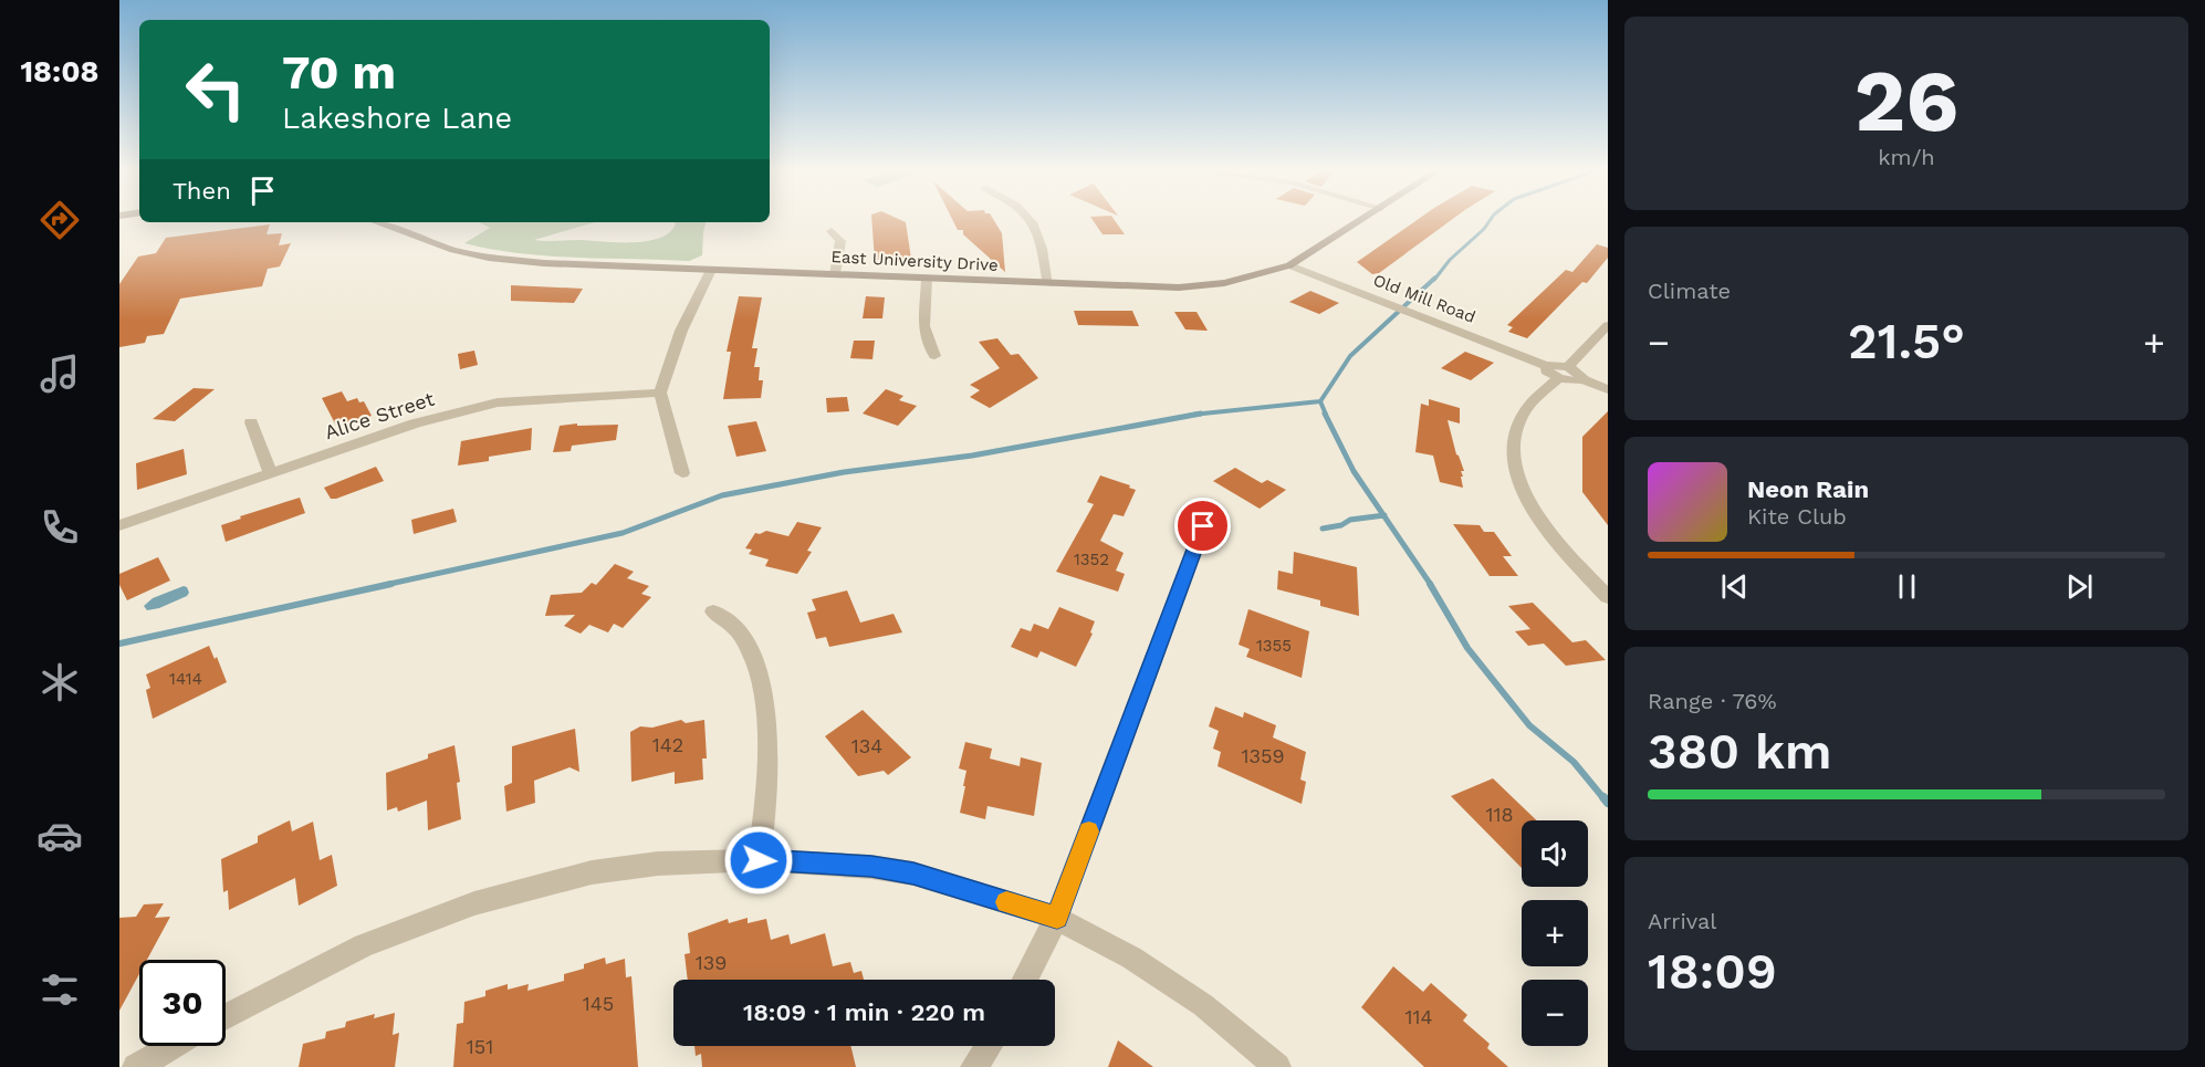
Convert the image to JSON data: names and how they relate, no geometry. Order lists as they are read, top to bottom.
{
  "streets": {
    "main road": ["East University Drive"],
    "street": ["Old Mill Road", "Alice Street"]
  },
  "crossings": [
    ["East University Drive", "Old Mill Road"]
  ],
  "house_numbers": [
    "1352",
    "1355",
    "1414",
    "142",
    "134",
    "1359",
    "118",
    "139",
    "145",
    "114",
    "151"
  ],
  "page": {
    "tabs": "18:08",
    "tile": [
      ["26", "km/h"],
      "Climate",
      ["Range · 76%", "380 km"],
      ["Arrival", "18:09"]
    ],
    "turn": ["70 m", "Lakeshore Lane"],
    "then": "Then",
    "heat": ["−", "21.5°", "+"],
    "song": ["Neon Rain", "Kite Club"],
    "map_buttons": ["+", "−"],
    "limit": "30",
    "trip": "18:09 · 1 min · 220 m"
  }
}
